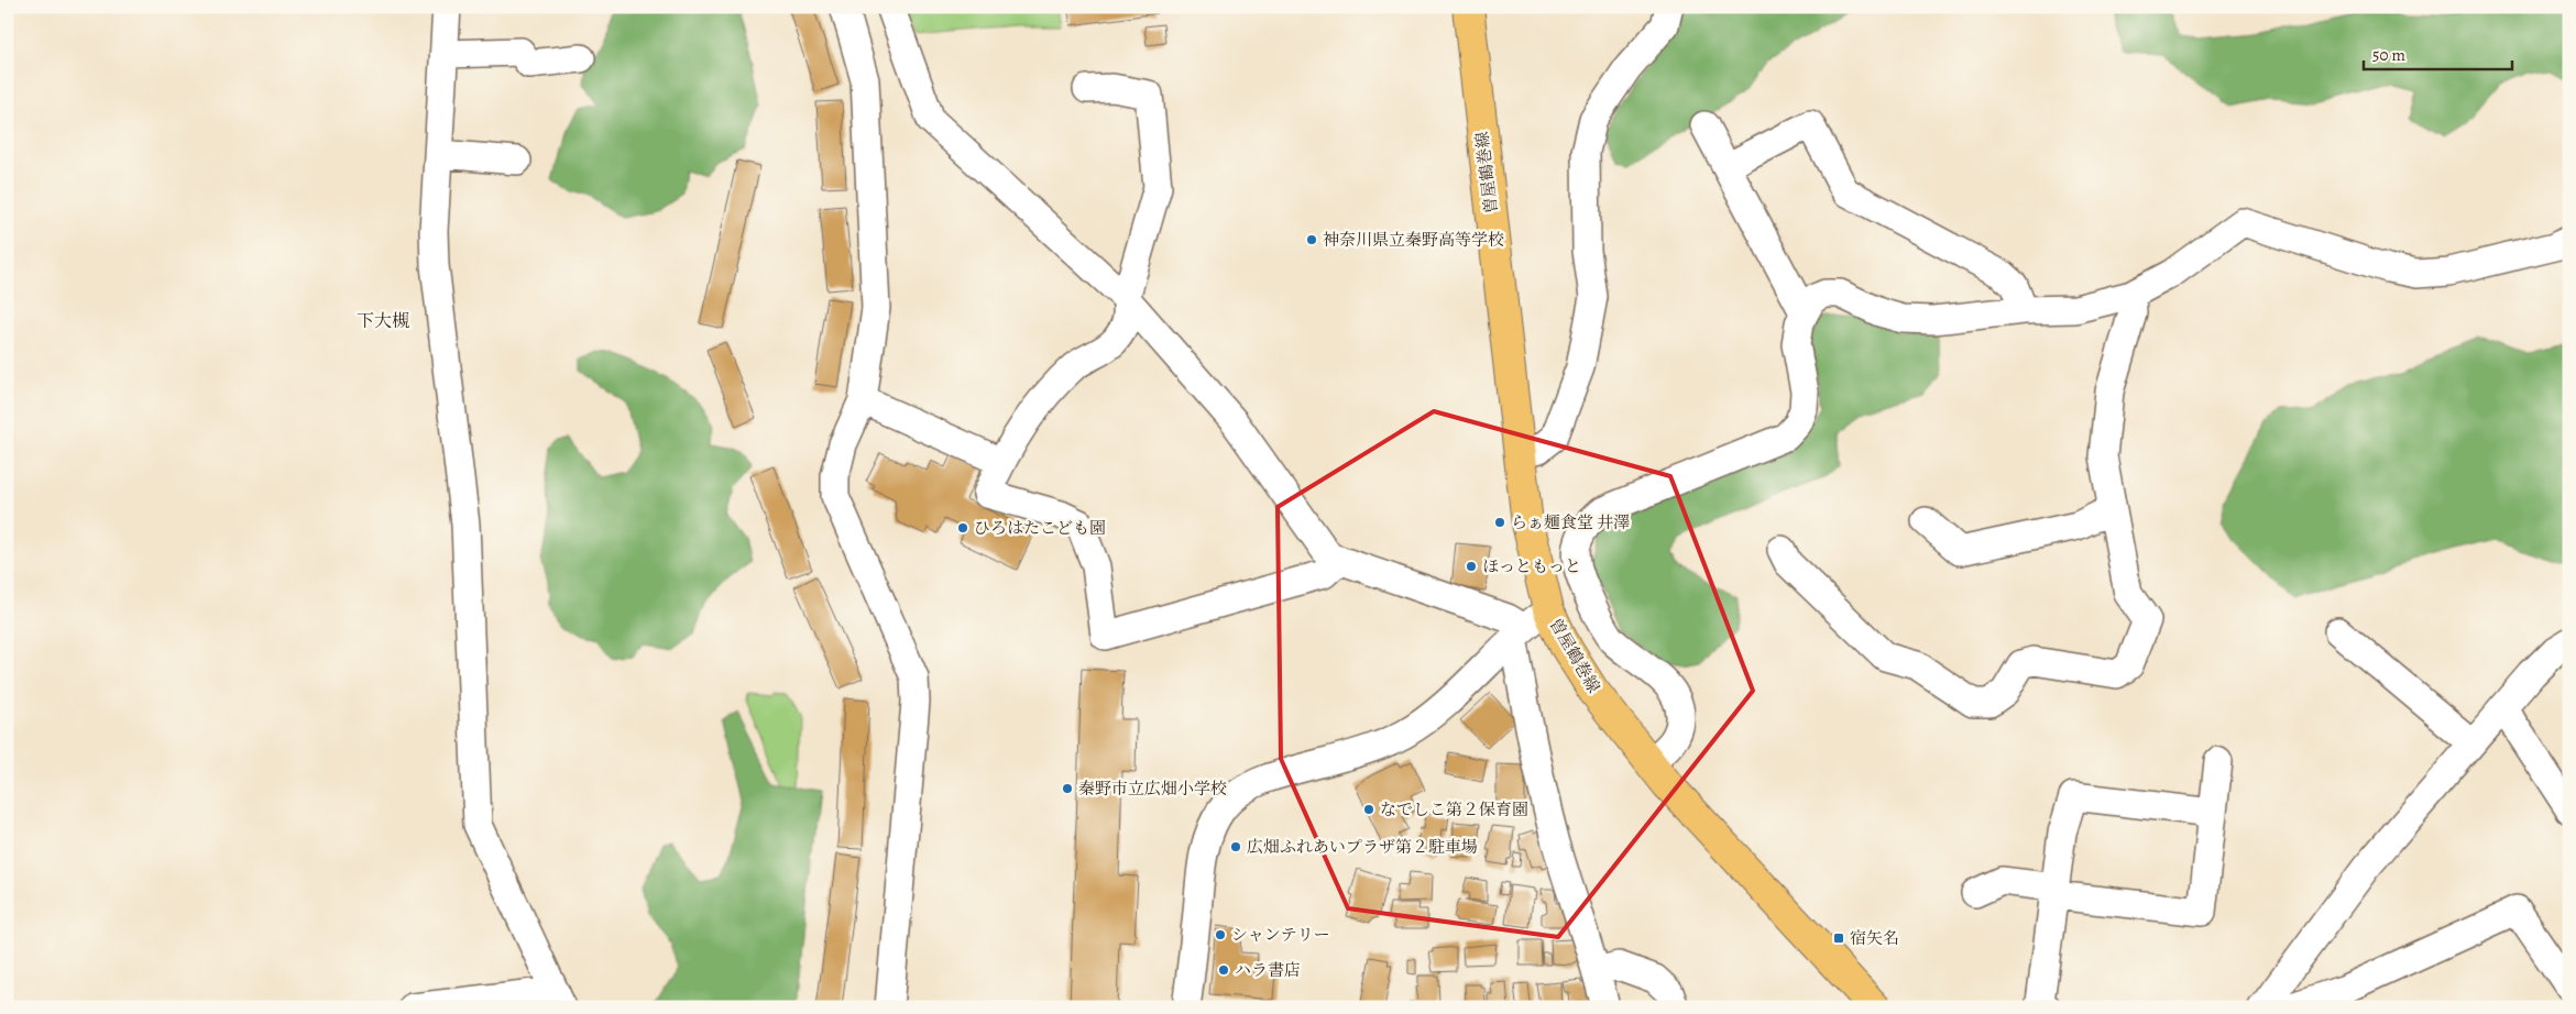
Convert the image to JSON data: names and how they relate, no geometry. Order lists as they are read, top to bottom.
{
  "streets": {
    "main road": ["曽屋鶴巻線"]
  },
  "districts": ["下大槻"],
  "places": {
    "other": [
      "神奈川県立秦野高等学校",
      "らぁ麺食堂 井澤",
      "ひろはたこども園",
      "ほっともっと",
      "秦野市立広畑小学校",
      "なでしこ第２保育園",
      "広畑ふれあいプラザ第２駐車場",
      "シャンテリー",
      "ハラ書店"
    ],
    "transit": ["宿矢名"]
  },
  "scale_bar": "50 m"
}
